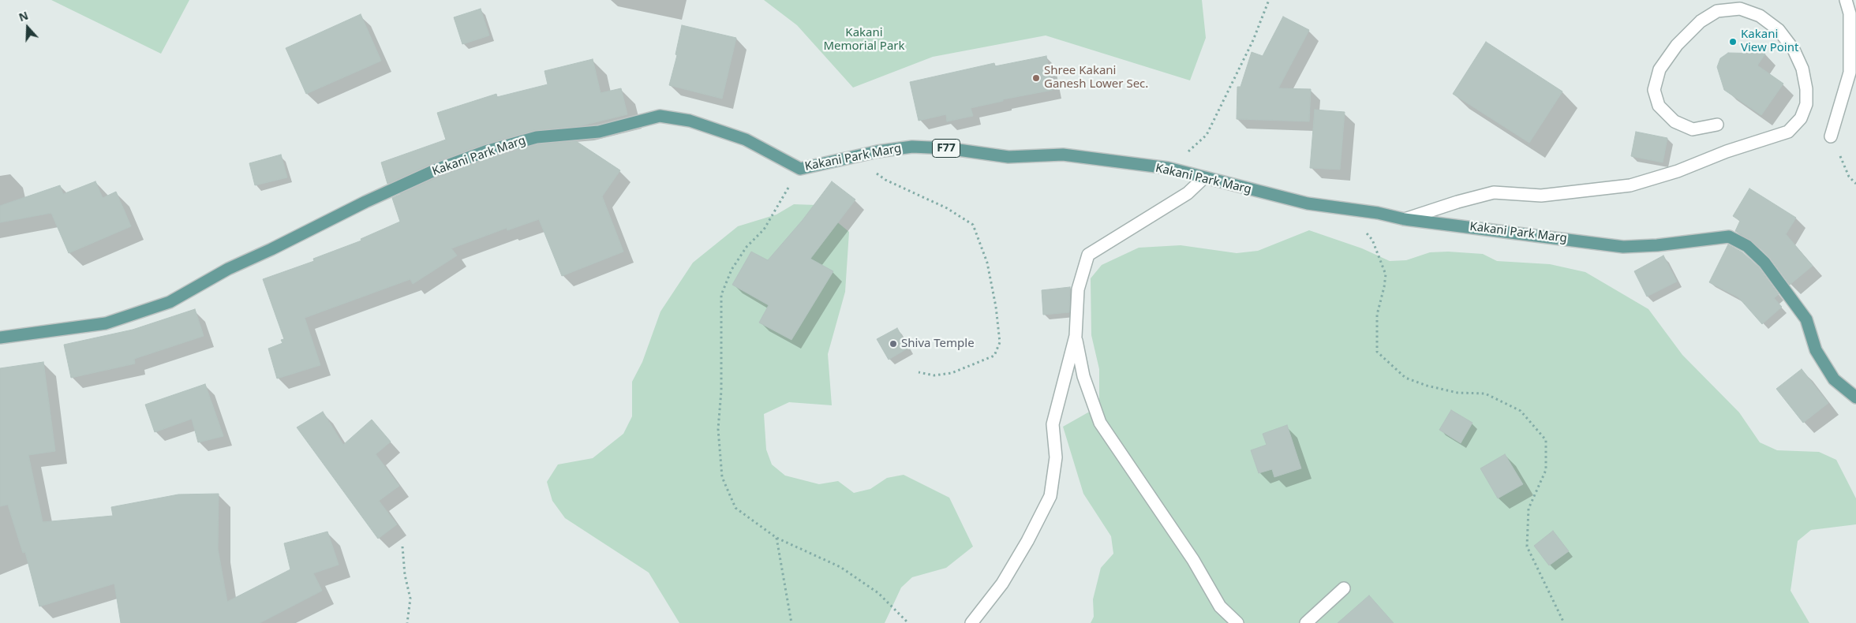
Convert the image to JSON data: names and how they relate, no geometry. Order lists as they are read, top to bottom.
{
  "streets": {
    "main road": ["F77", "Kakani Park Marg"]
  },
  "parks": ["Kakani Memorial Park"],
  "places": ["Kakani View Point", "Shree Kakani Ganesh Lower Sec.", "Shiva Temple"],
  "north": "top"
}
